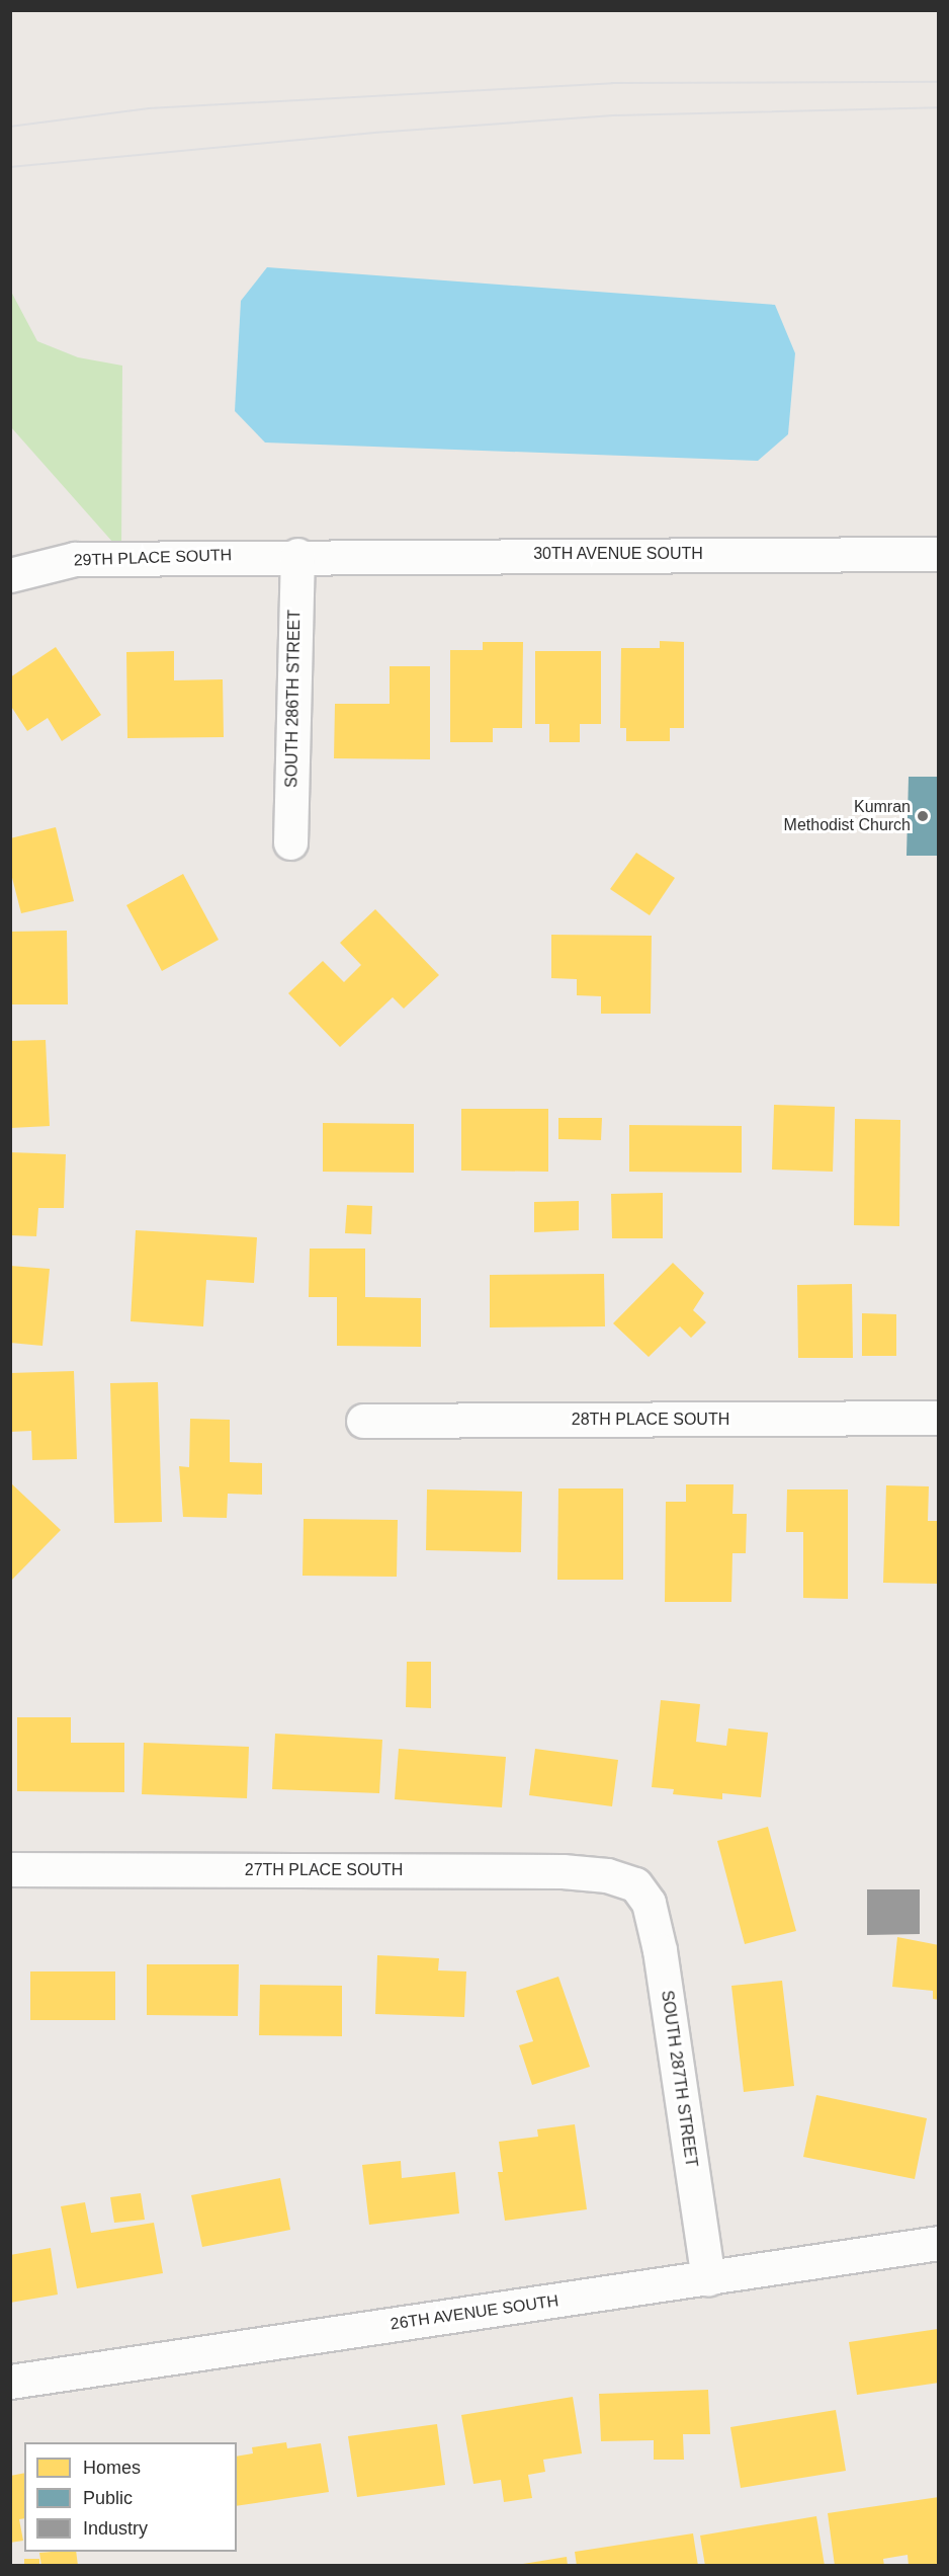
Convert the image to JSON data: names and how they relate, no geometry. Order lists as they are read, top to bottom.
{
  "streets": {
    "street": [
      "30TH AVENUE SOUTH",
      "29TH PLACE SOUTH",
      "SOUTH 286TH STREET",
      "28TH PLACE SOUTH",
      "27TH PLACE SOUTH",
      "SOUTH 287TH STREET",
      "26TH AVENUE SOUTH"
    ]
  },
  "crossings": [
    ["30TH AVENUE SOUTH", "29TH PLACE SOUTH"],
    ["30TH AVENUE SOUTH", "SOUTH 286TH STREET"],
    ["29TH PLACE SOUTH", "SOUTH 286TH STREET"],
    ["27TH PLACE SOUTH", "SOUTH 287TH STREET"],
    ["SOUTH 287TH STREET", "26TH AVENUE SOUTH"]
  ],
  "places": ["Kumran Methodist Church"],
  "legend": ["Homes", "Public", "Industry"]
}
